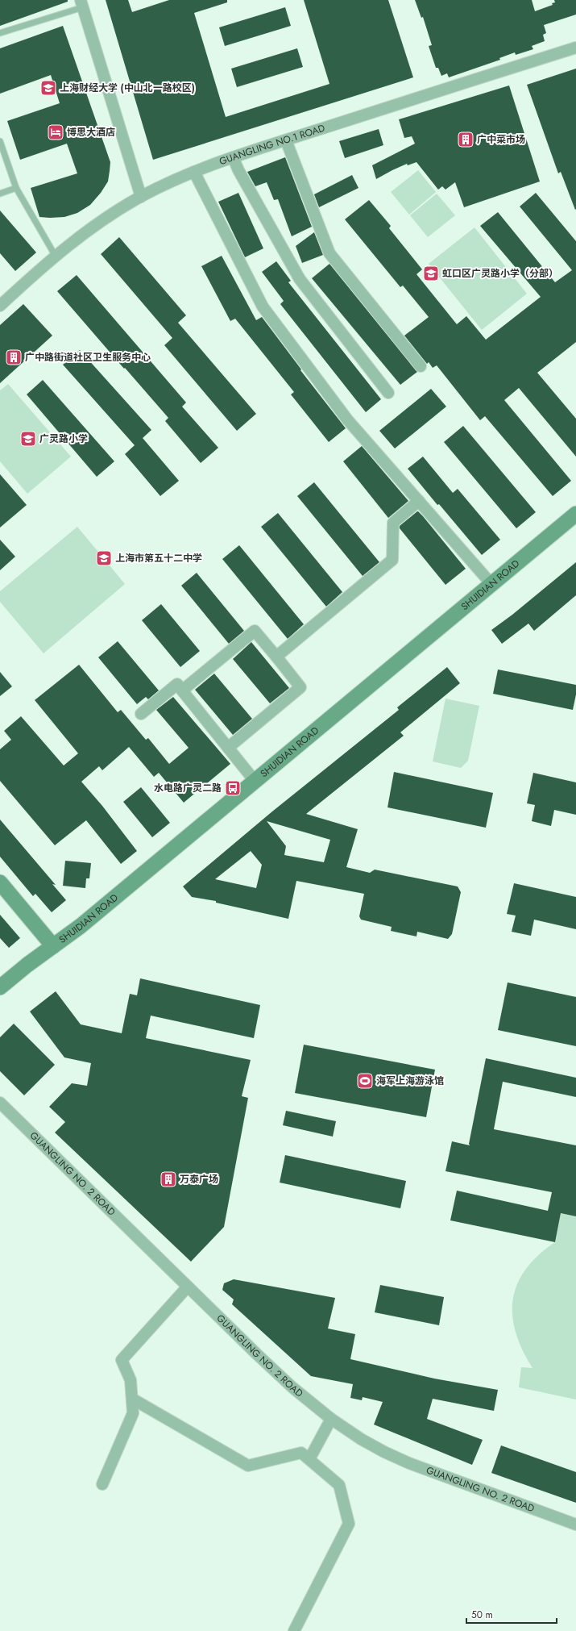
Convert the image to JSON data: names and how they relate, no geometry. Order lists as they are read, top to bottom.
{
  "streets": {
    "main road": ["SHUIDIAN ROAD"],
    "street": ["GUANGLING NO.1 ROAD", "GUANGLING NO. 2 ROAD"]
  },
  "places": {
    "school or university": [
      "上海财经大学 (中山北一路校区)",
      "虹口区广灵路小学（分部）",
      "广灵路小学",
      "上海市第五十二中学"
    ],
    "hotel": ["博思大酒店"],
    "building": ["广中菜市场", "广中路街道社区卫生服务中心", "万泰广场"],
    "bus stop": ["水电路广灵二路"],
    "sports": ["海军上海游泳馆"]
  },
  "scale_bar": "50 m"
}
